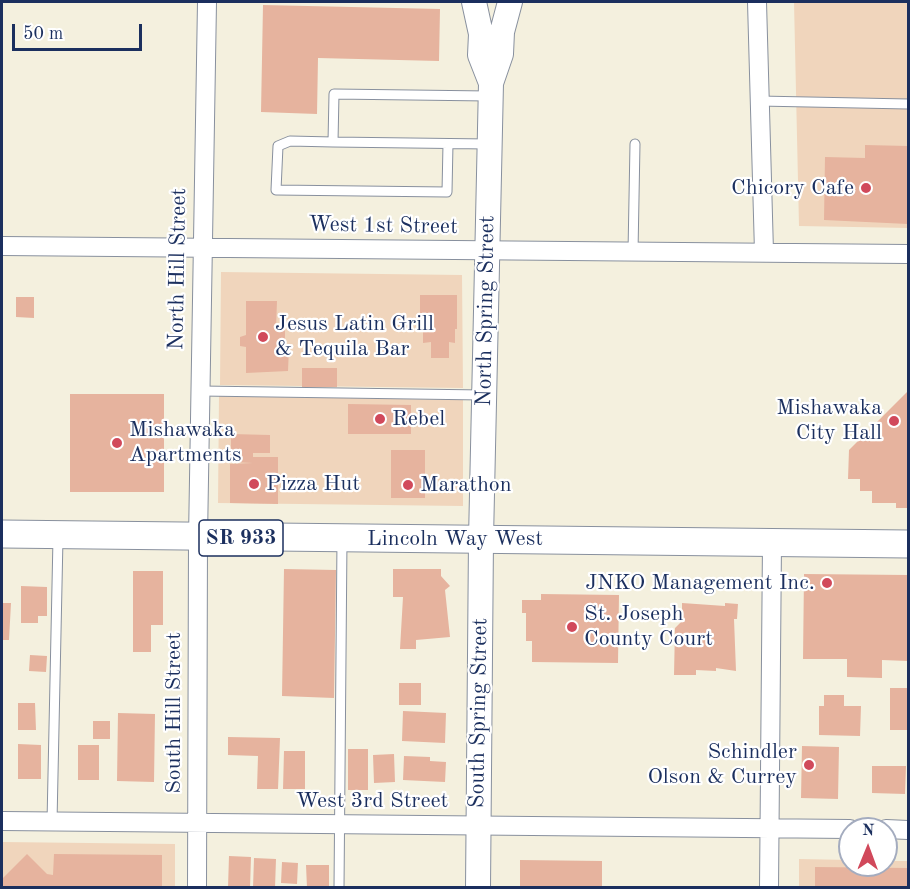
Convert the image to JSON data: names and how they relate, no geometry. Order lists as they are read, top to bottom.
{
  "streets": {
    "main road": ["SR 933", "Lincoln Way West"],
    "street": [
      "West 1st Street",
      "North Hill Street",
      "North Spring Street",
      "South Hill Street",
      "South Spring Street",
      "West 3rd Street"
    ]
  },
  "crossings": [
    ["West 1st Street", "North Hill Street"],
    ["West 1st Street", "North Spring Street"],
    ["North Hill Street", "Lincoln Way West"],
    ["North Hill Street", "South Hill Street"],
    ["North Spring Street", "Lincoln Way West"],
    ["North Spring Street", "South Spring Street"],
    ["Lincoln Way West", "South Hill Street"],
    ["Lincoln Way West", "South Spring Street"],
    ["South Hill Street", "West 3rd Street"],
    ["South Spring Street", "West 3rd Street"]
  ],
  "places": [
    "Chicory Cafe",
    "Jesus Latin Grill & Tequila Bar",
    "Rebel",
    "Mishawaka City Hall",
    "Mishawaka Apartments",
    "Pizza Hut",
    "Marathon",
    "JNKO Management Inc.",
    "St. Joseph County Court",
    "Schindler Olson & Currey"
  ],
  "scale_bar": "50 m",
  "north": "top"
}
